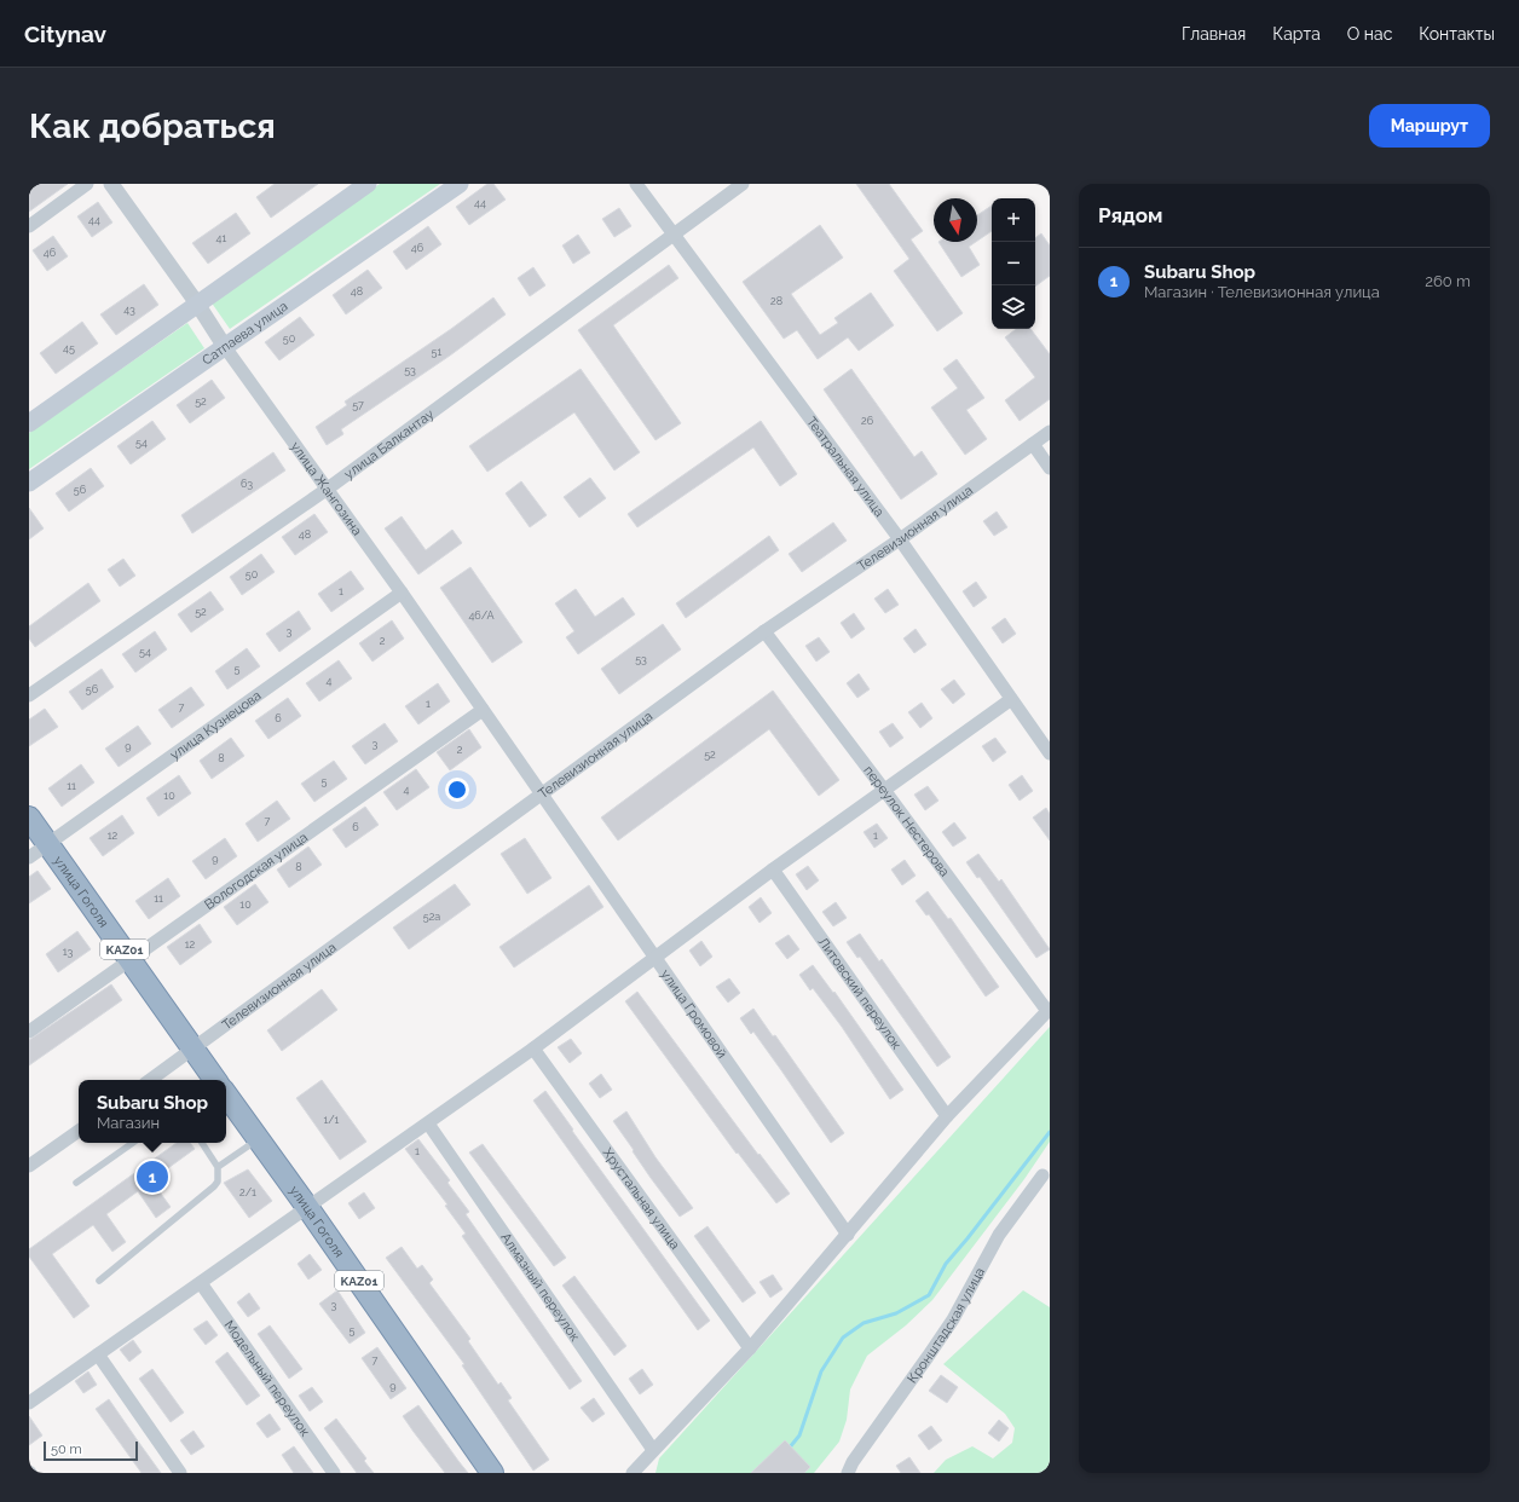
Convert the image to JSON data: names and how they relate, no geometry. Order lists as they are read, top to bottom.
{
  "streets": {
    "highway": ["улица Гоголя", "KАZ01"],
    "main road": ["Сатпаева улица"],
    "street": [
      "улица Балкантау",
      "Театральная улица",
      "улица Жангозина",
      "Телевизионная улица",
      "улица Кузнецова",
      "переулок Нестерова",
      "Вологодская улица",
      "Литовский переулок",
      "улица Громовой",
      "Хрустальная улица",
      "Алмазный переулок",
      "Кронштадская улица",
      "Модельный переулок"
    ]
  },
  "crossings": [
    ["Сатпаева улица", "улица Жангозина"],
    ["улица Балкантау", "Театральная улица"],
    ["улица Балкантау", "улица Жангозина"],
    ["Театральная улица", "Телевизионная улица"],
    ["улица Жангозина", "Телевизионная улица"],
    ["улица Жангозина", "улица Кузнецова"],
    ["улица Жангозина", "Вологодская улица"],
    ["улица Жангозина", "улица Громовой"],
    ["Телевизионная улица", "переулок Нестерова"],
    ["Телевизионная улица", "улица Гоголя"],
    ["Телевизионная улица", "улица Громовой"],
    ["улица Кузнецова", "улица Гоголя"],
    ["Вологодская улица", "улица Гоголя"]
  ],
  "house_numbers": [
    "44",
    "44",
    "41",
    "46",
    "46",
    "48",
    "28",
    "43",
    "50",
    "45",
    "51",
    "53",
    "52",
    "57",
    "26",
    "54",
    "63",
    "56",
    "48",
    "50",
    "1",
    "52",
    "46/А",
    "3",
    "2",
    "54",
    "53",
    "5",
    "4",
    "56",
    "1",
    "7",
    "6",
    "3",
    "9",
    "2",
    "52",
    "8",
    "5",
    "11",
    "4",
    "10",
    "7",
    "6",
    "12",
    "1",
    "9",
    "8",
    "11",
    "10",
    "52а",
    "12",
    "13",
    "1/1",
    "1",
    "2/1",
    "3",
    "5",
    "7",
    "9"
  ],
  "scale_bar": "50 m",
  "north": "bottom",
  "page": {
    "header": "Citynav",
    "nav": [
      "Главная",
      "Карта",
      "О нас",
      "Контакты"
    ],
    "buttons": "Маршрут",
    "title": "Как добраться",
    "heading": "Рядом",
    "map_buttons": ["+", "−"],
    "list": [
      {
        "mark": "1",
        "name": "Subaru Shop",
        "note": "Магазин · Телевизионная улица",
        "value": "260 m"
      }
    ],
    "popup": ["Subaru Shop", "Магазин"],
    "pins": "1",
    "scale": "50 m"
  }
}
